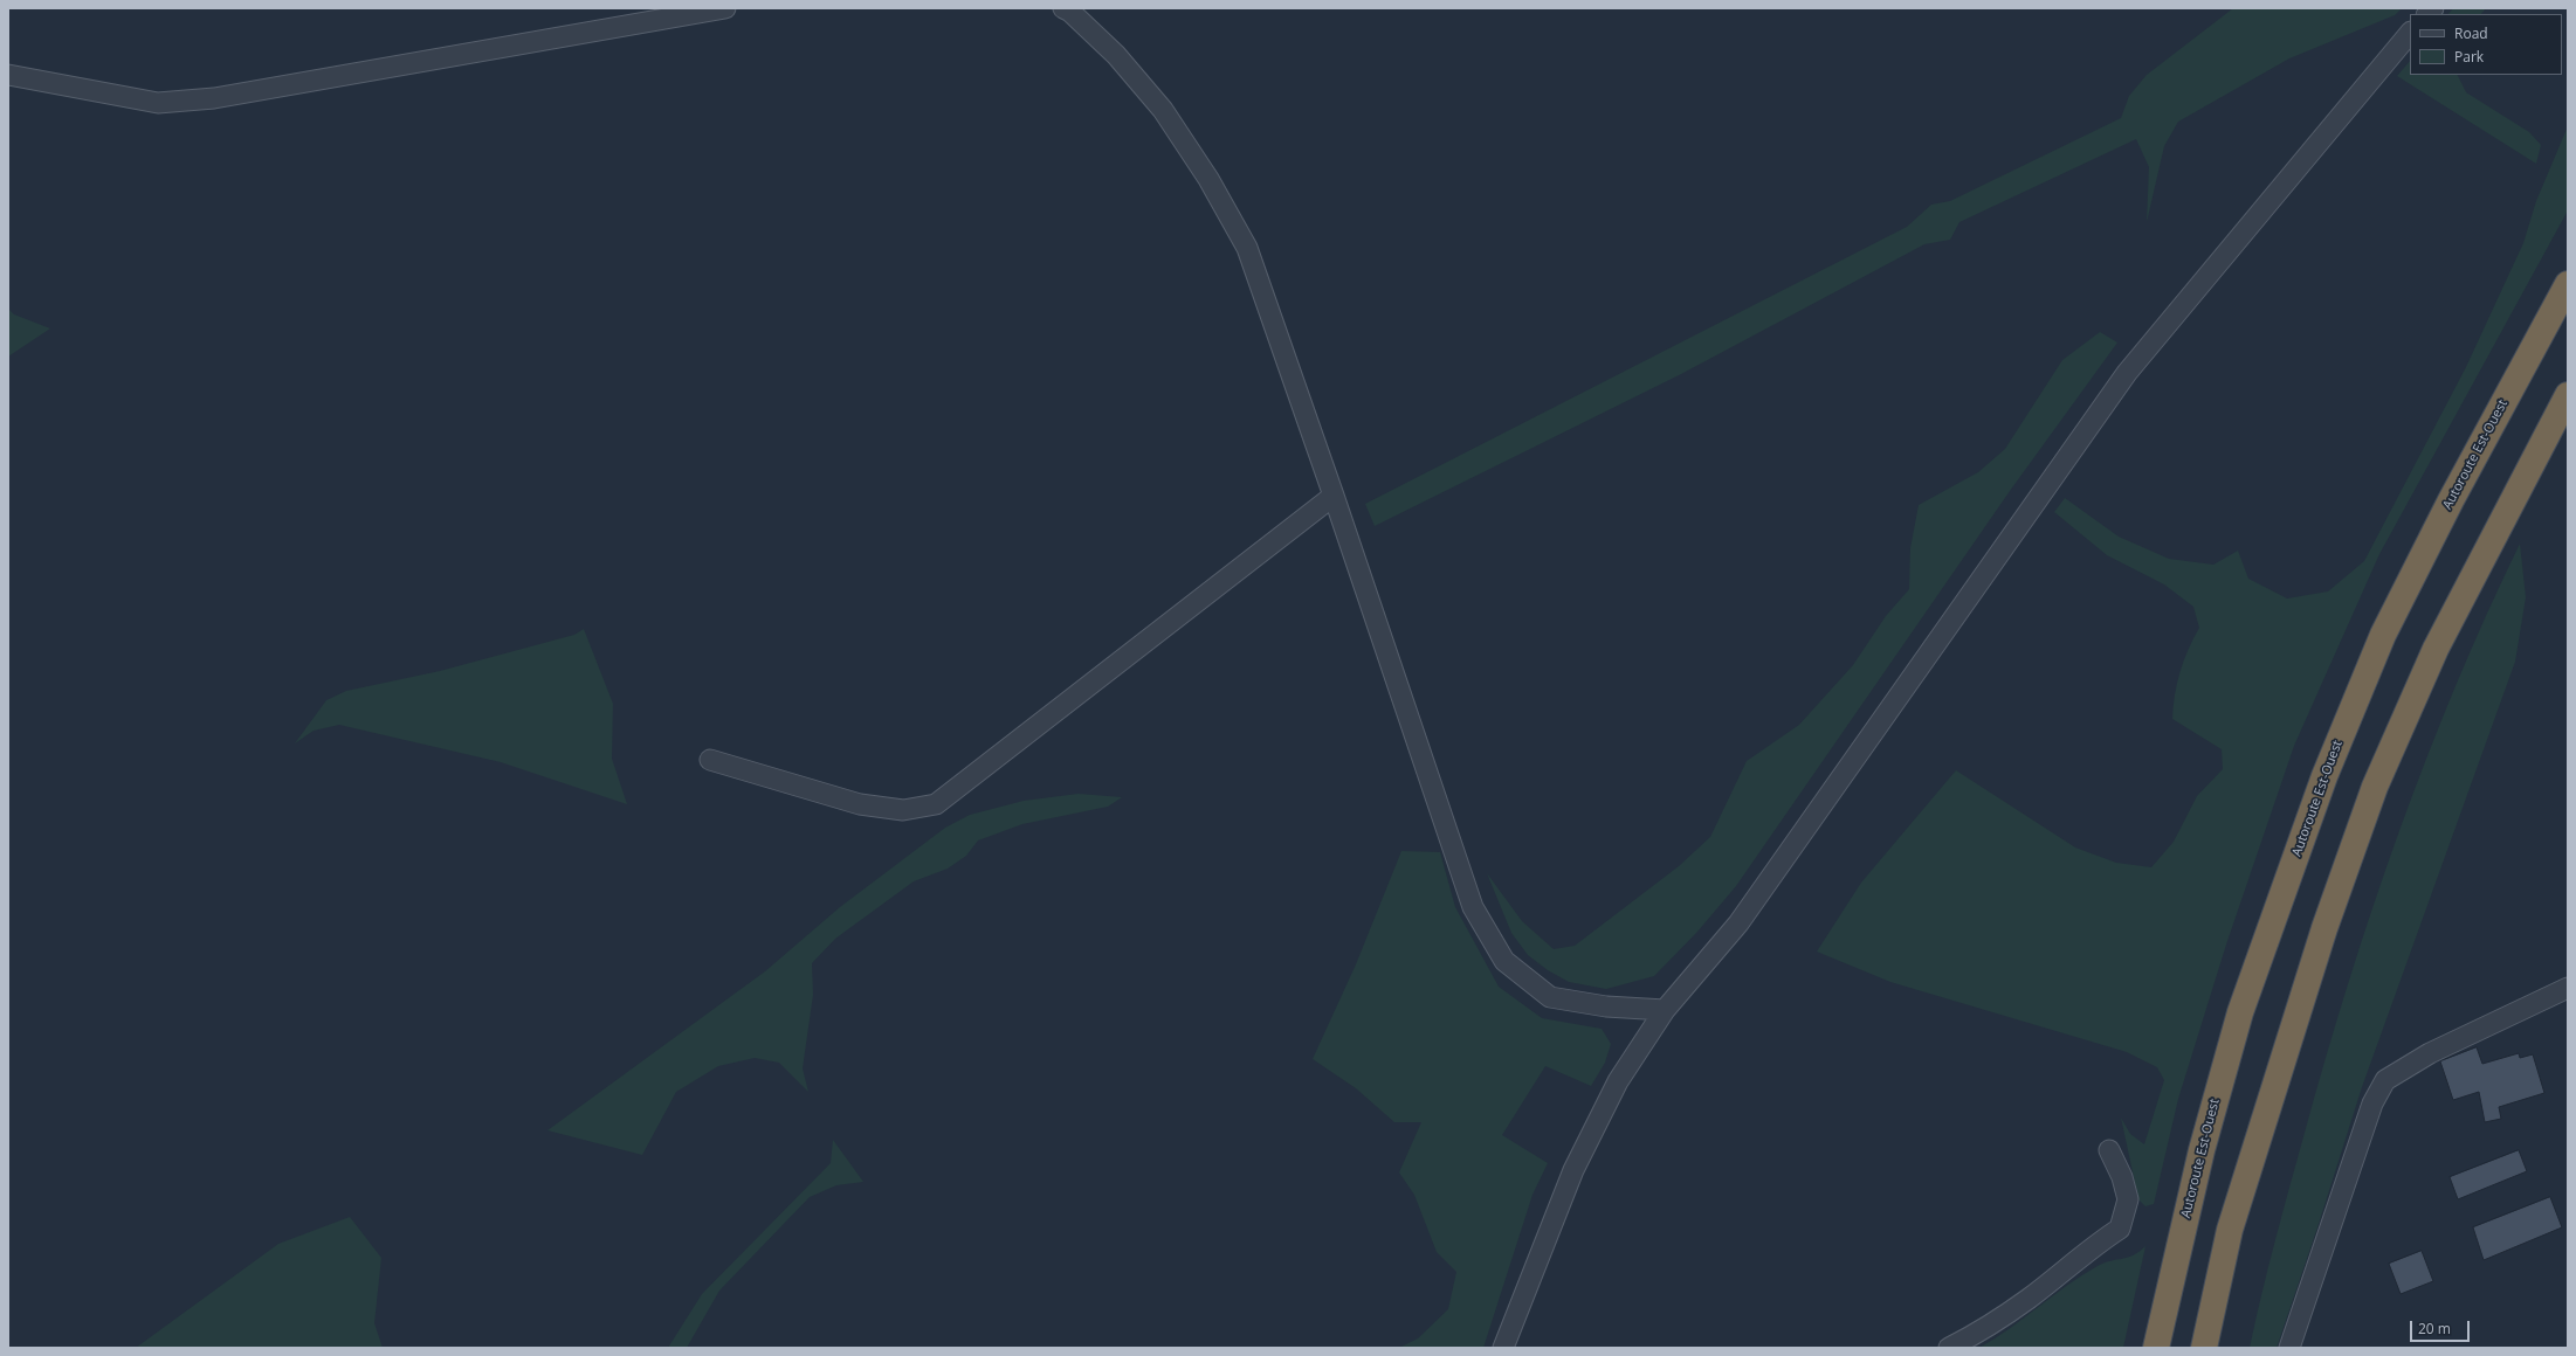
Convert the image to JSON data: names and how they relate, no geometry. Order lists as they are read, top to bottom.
{
  "streets": {
    "highway": ["Autoroute Est-Ouest"]
  },
  "legend": ["Road", "Park"],
  "scale_bar": "20 m"
}
